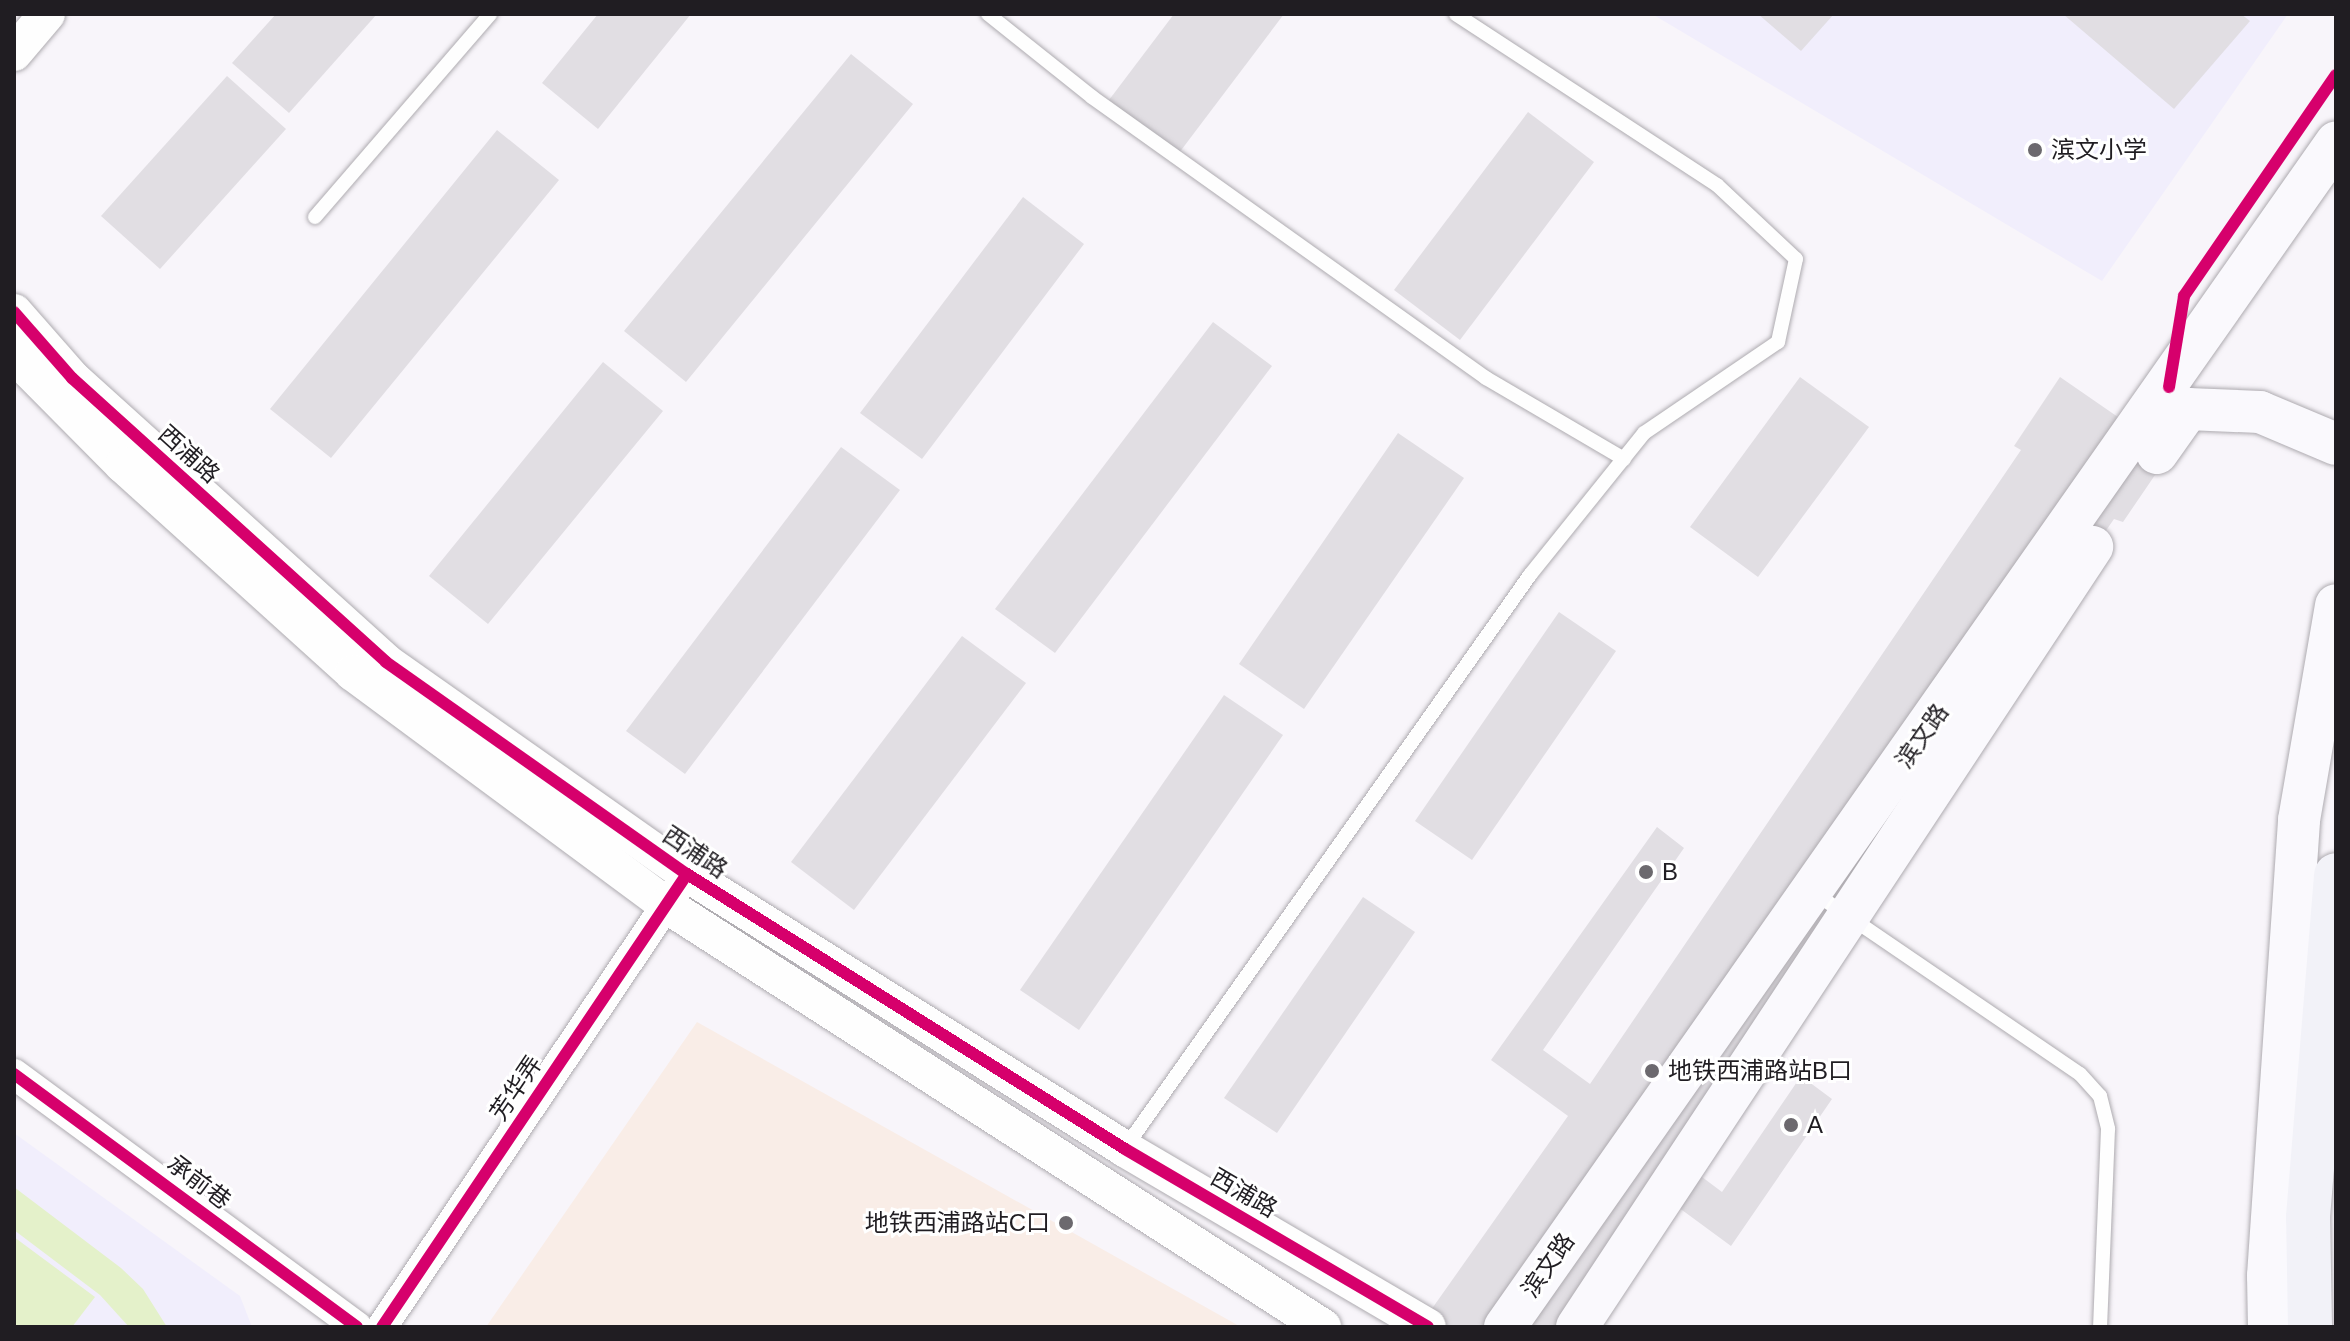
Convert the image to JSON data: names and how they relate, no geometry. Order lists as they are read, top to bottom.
{
  "streets": {
    "main road": ["滨文路"],
    "street": ["西浦路", "芳华弄", "承前巷"]
  },
  "crossings": [
    ["西浦路", "芳华弄"]
  ],
  "places": [
    "滨文小学",
    "B",
    "地铁西浦路站B口",
    "A",
    "地铁西浦路站C口"
  ]
}
